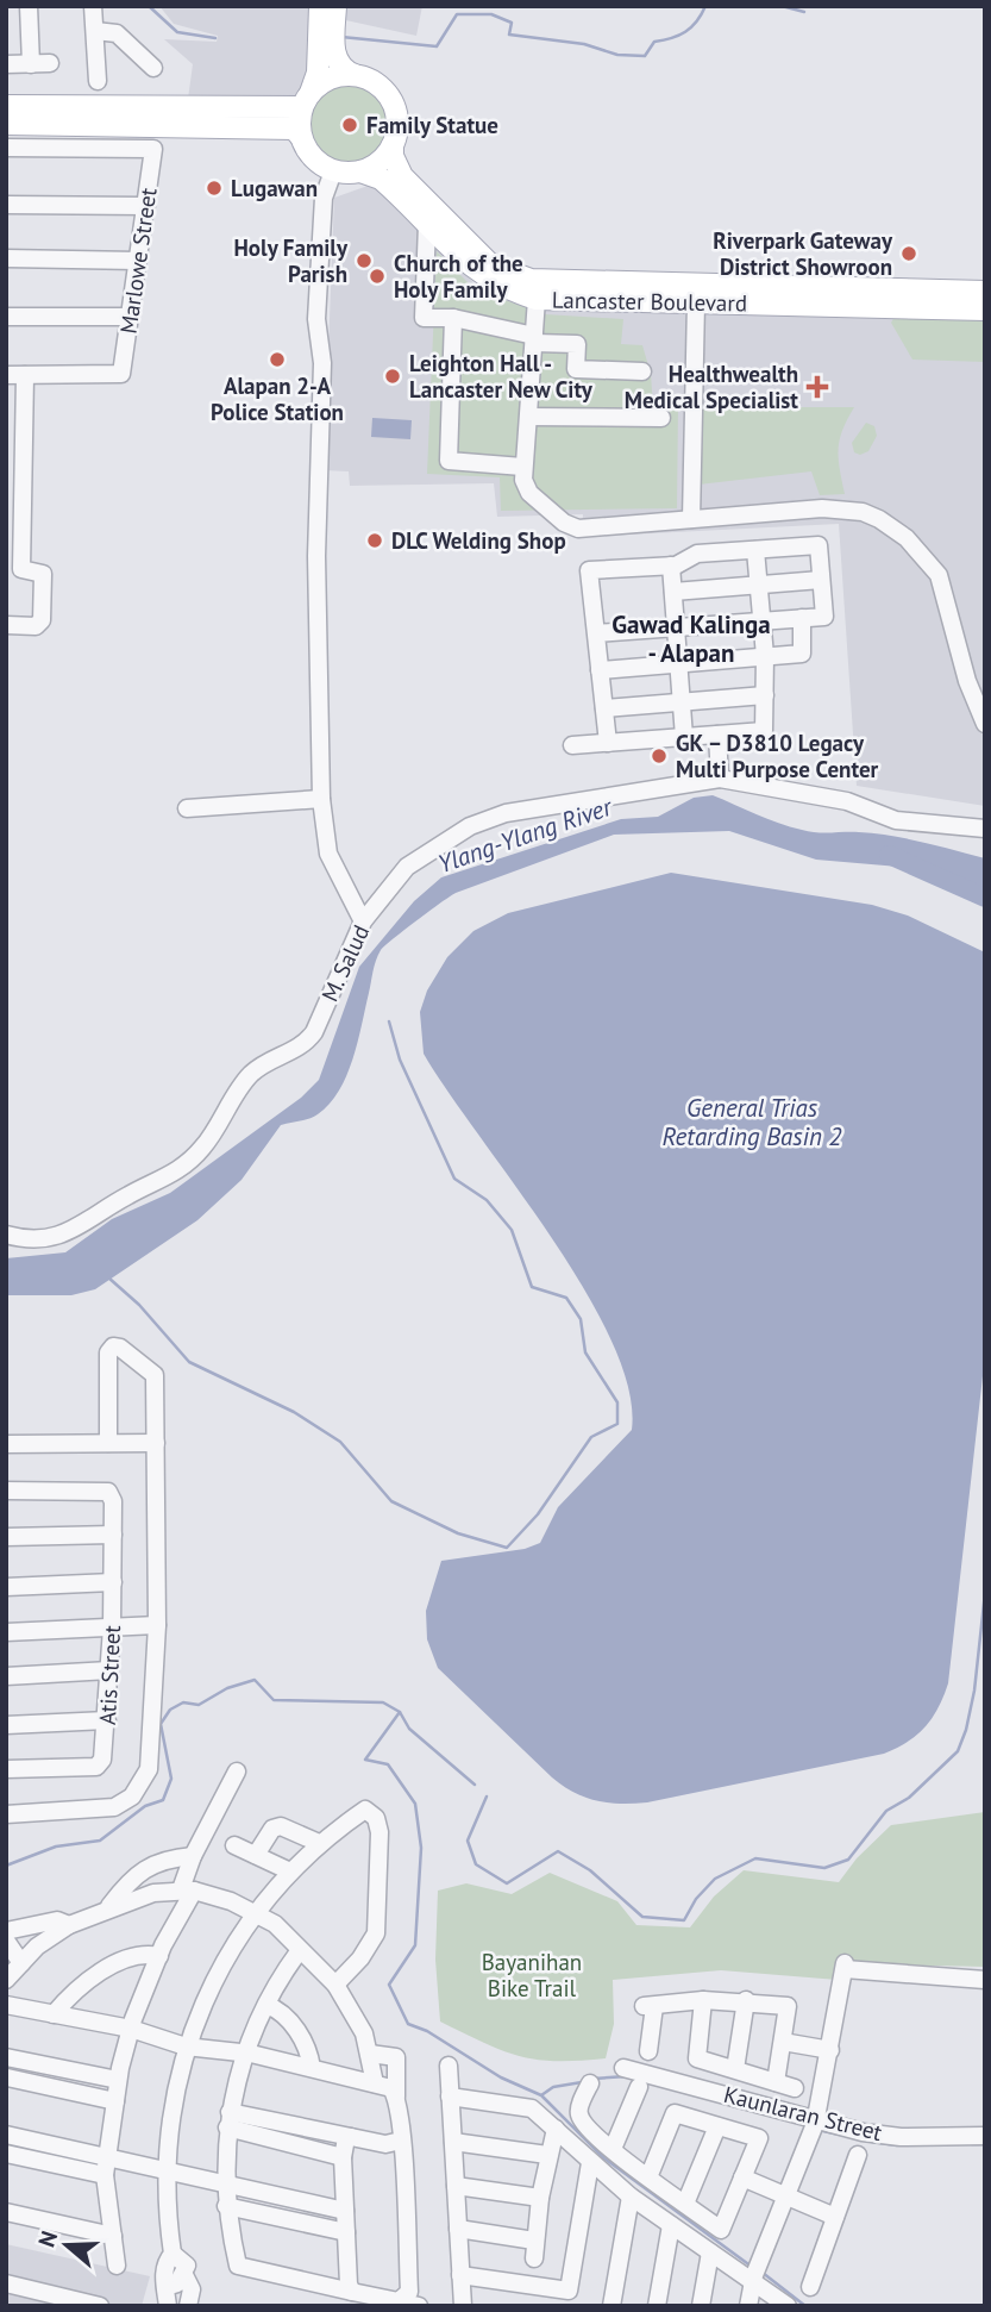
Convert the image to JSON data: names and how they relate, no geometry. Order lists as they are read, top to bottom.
{
  "streets": {
    "main road": ["Lancaster Boulevard"],
    "street": [
      "Marlowe Street",
      "M. Salud",
      "Atis Street",
      "Kaunlaran Street"
    ]
  },
  "districts": ["Gawad Kalinga - Alapan"],
  "water": ["Ylang-Ylang River", "General Trias Retarding Basin 2"],
  "parks": ["Bayanihan Bike Trail"],
  "places": {
    "other": [
      "Family Statue",
      "Lugawan",
      "Riverpark Gateway District Showroon",
      "Holy Family Parish",
      "Church of the Holy Family",
      "Alapan 2-A Police Station",
      "Leighton Hall - Lancaster New City",
      "DLC Welding Shop",
      "GK – D3810 Legacy Multi Purpose Center"
    ],
    "health": ["Healthwealth Medical Specialist"]
  },
  "north": "left"
}
